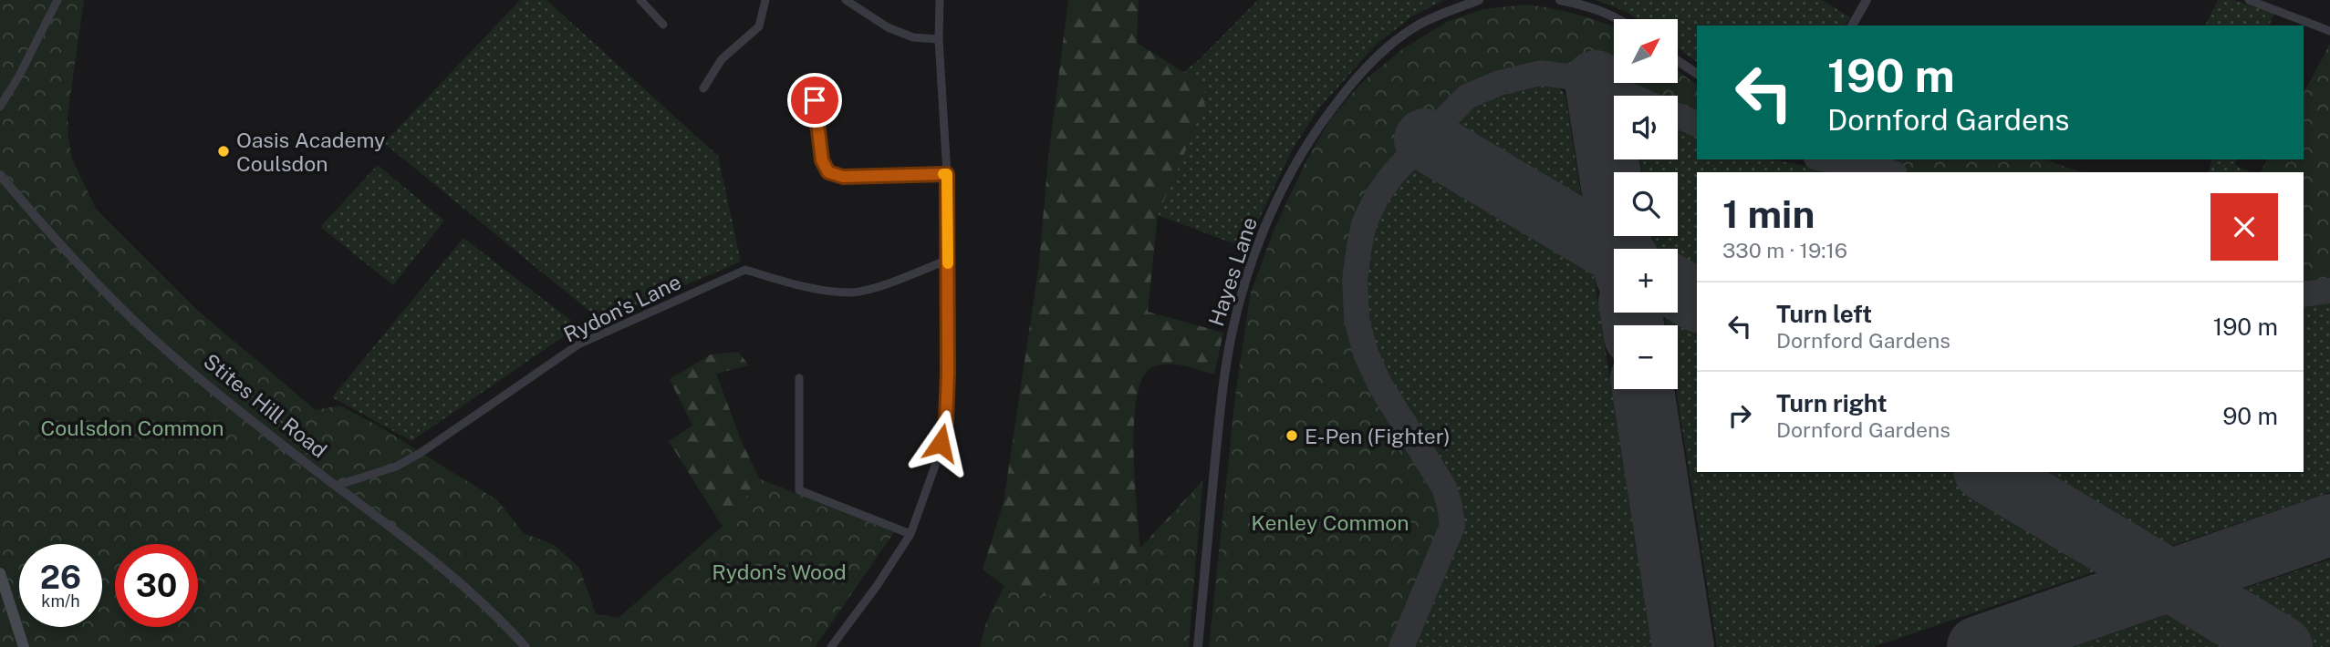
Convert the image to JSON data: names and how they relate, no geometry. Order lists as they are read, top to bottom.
{
  "streets": {
    "street": ["Hayes Lane", "Rydon's Lane", "Stites Hill Road"]
  },
  "crossings": [
    ["Rydon's Lane", "Stites Hill Road"]
  ],
  "parks": ["Coulsdon Common", "Kenley Common", "Rydon's Wood"],
  "places": ["Oasis Academy Coulsdon", "E-Pen (Fighter)"],
  "north": "top right",
  "page": {
    "map_buttons": ["+", "−"],
    "turn": ["190 m", "Dornford Gardens"],
    "heading": ["1 min", "330 m · 19:16"],
    "list": [
      {
        "name": "Turn left",
        "note": "Dornford Gardens",
        "value": "190 m"
      },
      {
        "name": "Turn right",
        "note": "Dornford Gardens",
        "value": "90 m"
      }
    ],
    "speed": "26 km/h",
    "limit": "30"
  }
}
